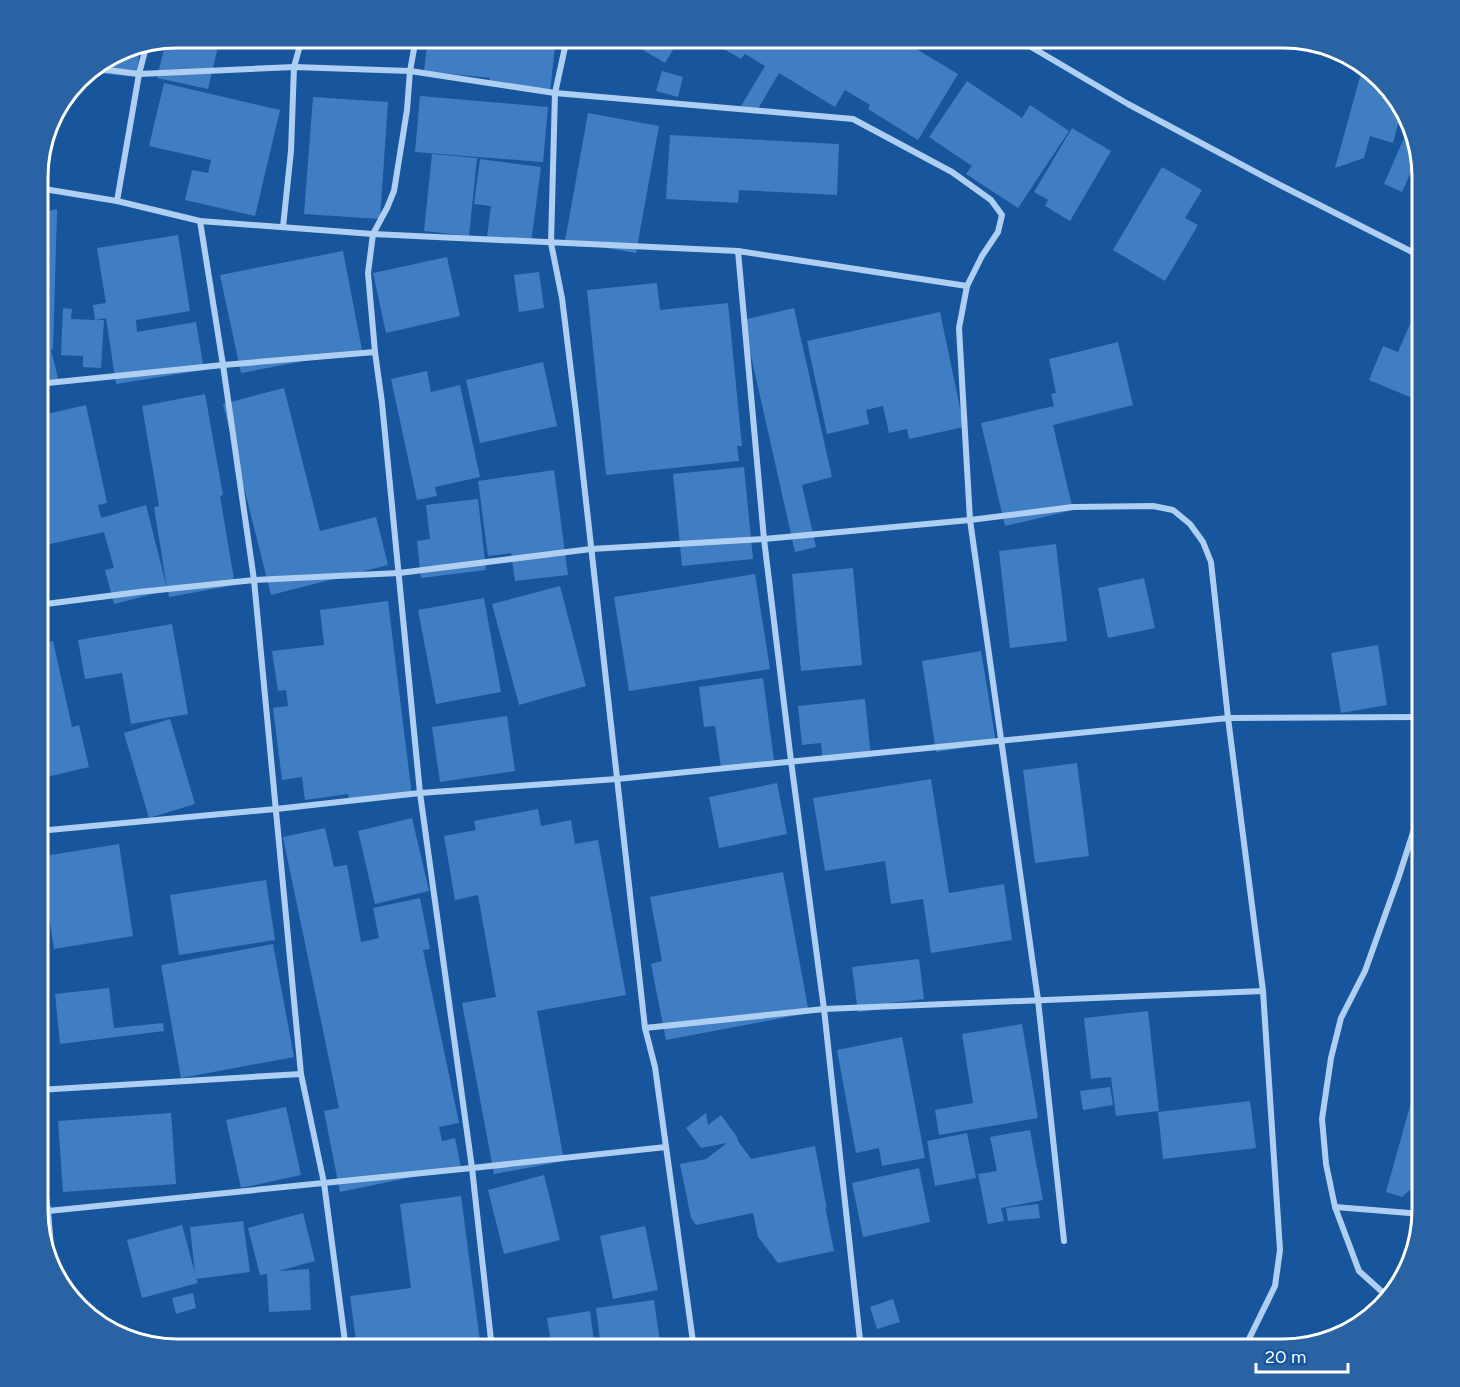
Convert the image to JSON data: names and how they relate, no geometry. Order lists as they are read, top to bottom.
{
  "scale_bar": "20 m"
}
